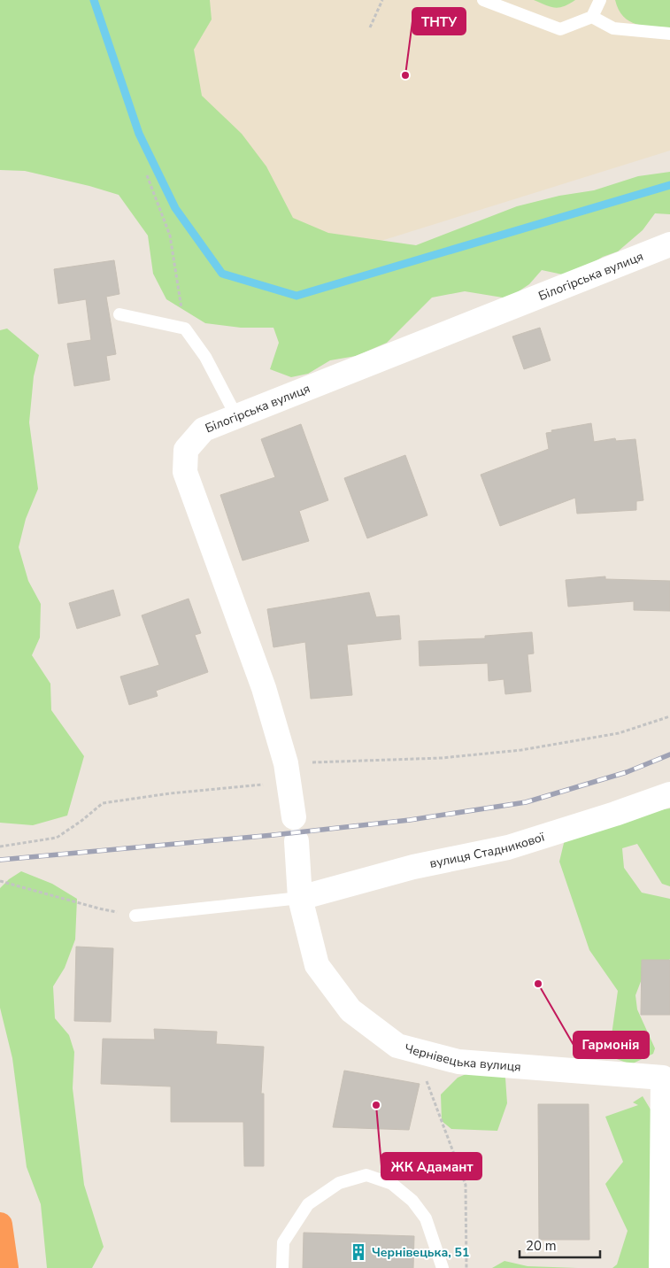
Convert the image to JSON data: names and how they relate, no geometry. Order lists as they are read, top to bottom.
{
  "streets": {
    "street": ["Білогірська вулиця", "вулиця Стадникової", "Чернівецька вулиця"]
  },
  "crossings": [
    ["вулиця Стадникової", "Чернівецька вулиця"]
  ],
  "places": {
    "other": ["ТНТУ", "Гармонія", "ЖК Адамант"],
    "building": ["Чернівецька, 51"]
  },
  "scale_bar": "20 m"
}
